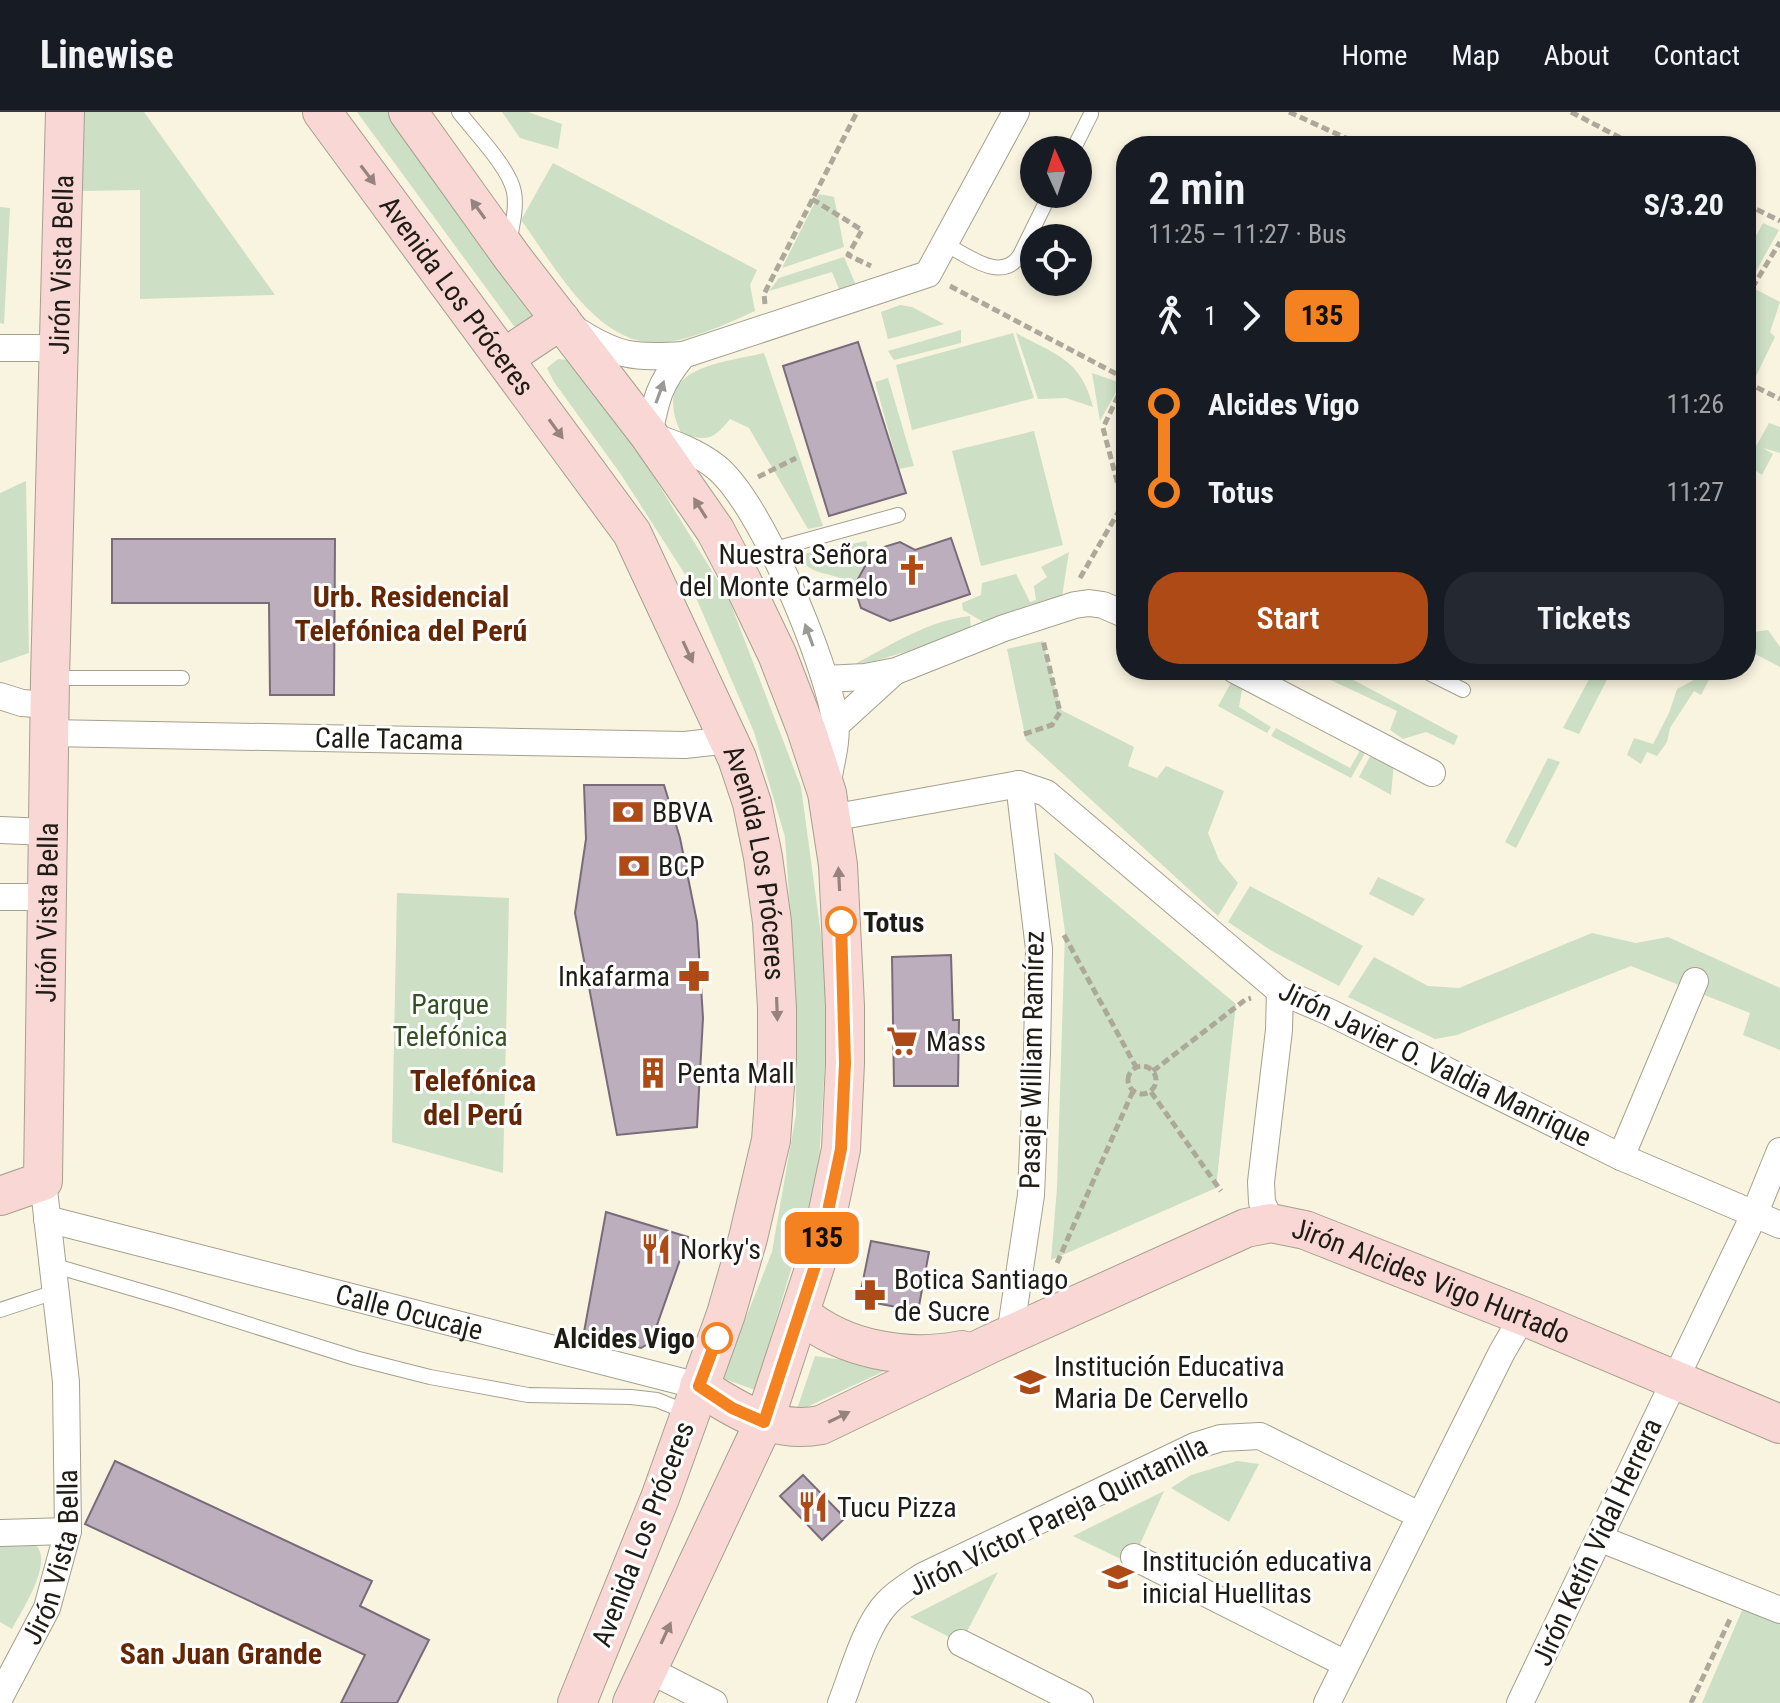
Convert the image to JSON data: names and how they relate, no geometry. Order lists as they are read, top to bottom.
{
  "streets": {
    "main road": [
      "Jirón Vista Bella",
      "Avenida Los Próceres",
      "Jirón Alcides Vigo Hurtado",
      "Calle Ocucaje"
    ],
    "street": [
      "Calle Tacama",
      "Pasaje William Ramírez",
      "Jirón Javier O. Valdia Manrique",
      "Jirón Víctor Pareja Quintanilla",
      "Jirón Ketín Vidal Herrera"
    ]
  },
  "crossings": [
    ["Jirón Vista Bella", "Calle Tacama"],
    ["Jirón Vista Bella", "Calle Ocucaje"],
    ["Avenida Los Próceres", "Calle Tacama"],
    ["Avenida Los Próceres", "Jirón Alcides Vigo Hurtado"],
    ["Avenida Los Próceres", "Calle Ocucaje"],
    ["Pasaje William Ramírez", "Jirón Javier O. Valdia Manrique"],
    ["Pasaje William Ramírez", "Jirón Alcides Vigo Hurtado"],
    ["Jirón Javier O. Valdia Manrique", "Jirón Ketín Vidal Herrera"],
    ["Jirón Alcides Vigo Hurtado", "Calle Ocucaje"],
    ["Jirón Alcides Vigo Hurtado", "Jirón Ketín Vidal Herrera"]
  ],
  "districts": ["Urb. Residencial Telefónica del Perú", "Telefónica del Perú", "San Juan Grande"],
  "parks": ["Parque Telefónica"],
  "places": {
    "church": ["Nuestra Señora del Monte Carmelo"],
    "bank": ["BBVA", "BCP"],
    "other": ["Totus", "Alcides Vigo"],
    "pharmacy": ["Inkafarma", "Botica Santiago de Sucre"],
    "supermarket": ["Mass"],
    "building": ["Penta Mall"],
    "restaurant": ["Norky's", "Tucu Pizza"],
    "school or university": ["Institución Educativa Maria De Cervello", "Institución educativa inicial Huellitas"]
  },
  "lines": ["bus line 135"],
  "north": "top",
  "page": {
    "header": "Linewise",
    "nav": [
      "Home",
      "Map",
      "About",
      "Contact"
    ],
    "on_map": "135",
    "heading": ["2 min", "11:25 – 11:27 · Bus", "S/3.20"],
    "legs": ["1", "135"],
    "list": [
      {
        "name": "Alcides Vigo",
        "value": "11:26"
      },
      {
        "name": "Totus",
        "value": "11:27"
      }
    ],
    "buttons": ["Start", "Tickets"]
  }
}
